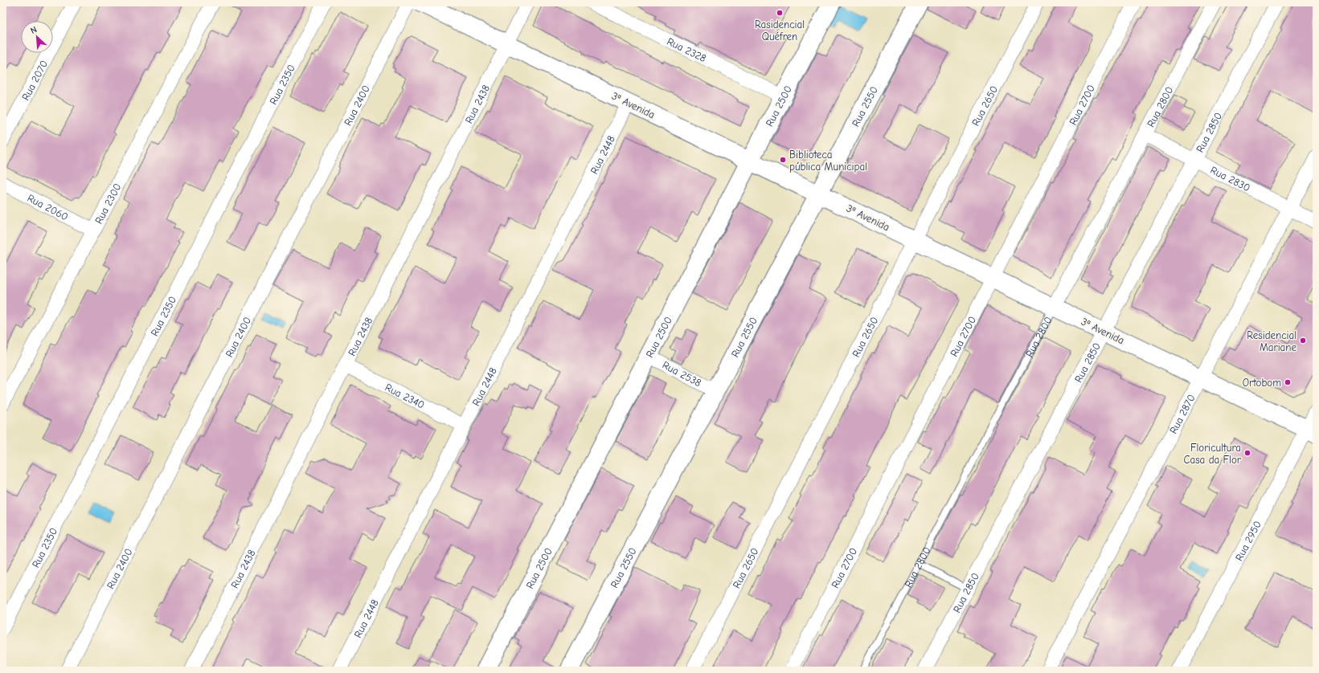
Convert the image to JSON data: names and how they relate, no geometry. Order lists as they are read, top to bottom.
{
  "streets": {
    "main road": ["3ª Avenida", "Rua 2500", "Rua 2550"],
    "street": [
      "Rua 2328",
      "Rua 2070",
      "Rua 2350",
      "Rua 2438",
      "Rua 2400",
      "Rua 2650",
      "Rua 2700",
      "Rua 2800",
      "Rua 2850",
      "Rua 2448",
      "Rua 2830",
      "Rua 2300",
      "Rua 2060",
      "Rua 2538",
      "Rua 2340",
      "Rua 2870",
      "Rua 2950"
    ]
  },
  "crossings": [
    ["Rua 2328", "Rua 2500"],
    ["Rua 2438", "3ª Avenida"],
    ["Rua 2438", "Rua 2340"],
    ["3ª Avenida", "Rua 2500"],
    ["3ª Avenida", "Rua 2650"],
    ["3ª Avenida", "Rua 2700"],
    ["3ª Avenida", "Rua 2550"],
    ["3ª Avenida", "Rua 2800"],
    ["3ª Avenida", "Rua 2850"],
    ["3ª Avenida", "Rua 2448"],
    ["3ª Avenida", "Rua 2870"],
    ["3ª Avenida", "Rua 2950"],
    ["Rua 2500", "Rua 2538"],
    ["Rua 2550", "Rua 2538"],
    ["Rua 2800", "Rua 2830"],
    ["Rua 2850", "Rua 2830"],
    ["Rua 2448", "Rua 2340"],
    ["Rua 2830", "Rua 2870"],
    ["Rua 2300", "Rua 2060"]
  ],
  "places": [
    "Rasidencial Quéfren",
    "Biblioteca pública Municipal",
    "Residencial Mariane",
    "Ortobom",
    "Floricultura Casa da Flor"
  ],
  "north": "top left"
}
